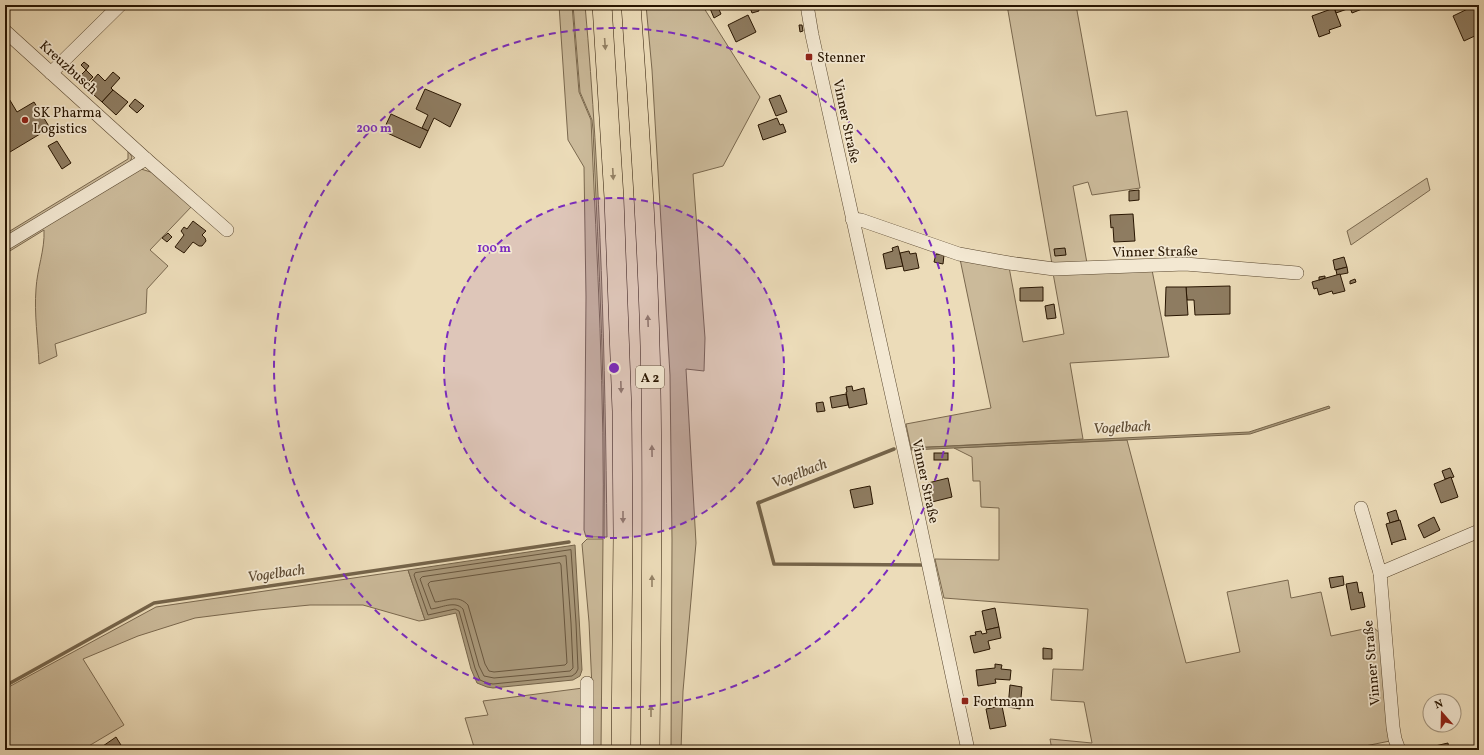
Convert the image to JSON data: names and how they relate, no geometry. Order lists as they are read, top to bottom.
{
  "streets": {
    "highway": ["A 2"],
    "street": ["Kreuzbusch", "Vinner Straße"]
  },
  "water": ["Vogelbach"],
  "places": {
    "transit": ["Stenner", "Fortmann"],
    "other": ["SK Pharma Logistics"]
  },
  "north": "top",
  "rings": ["200 m", "100 m"]
}
